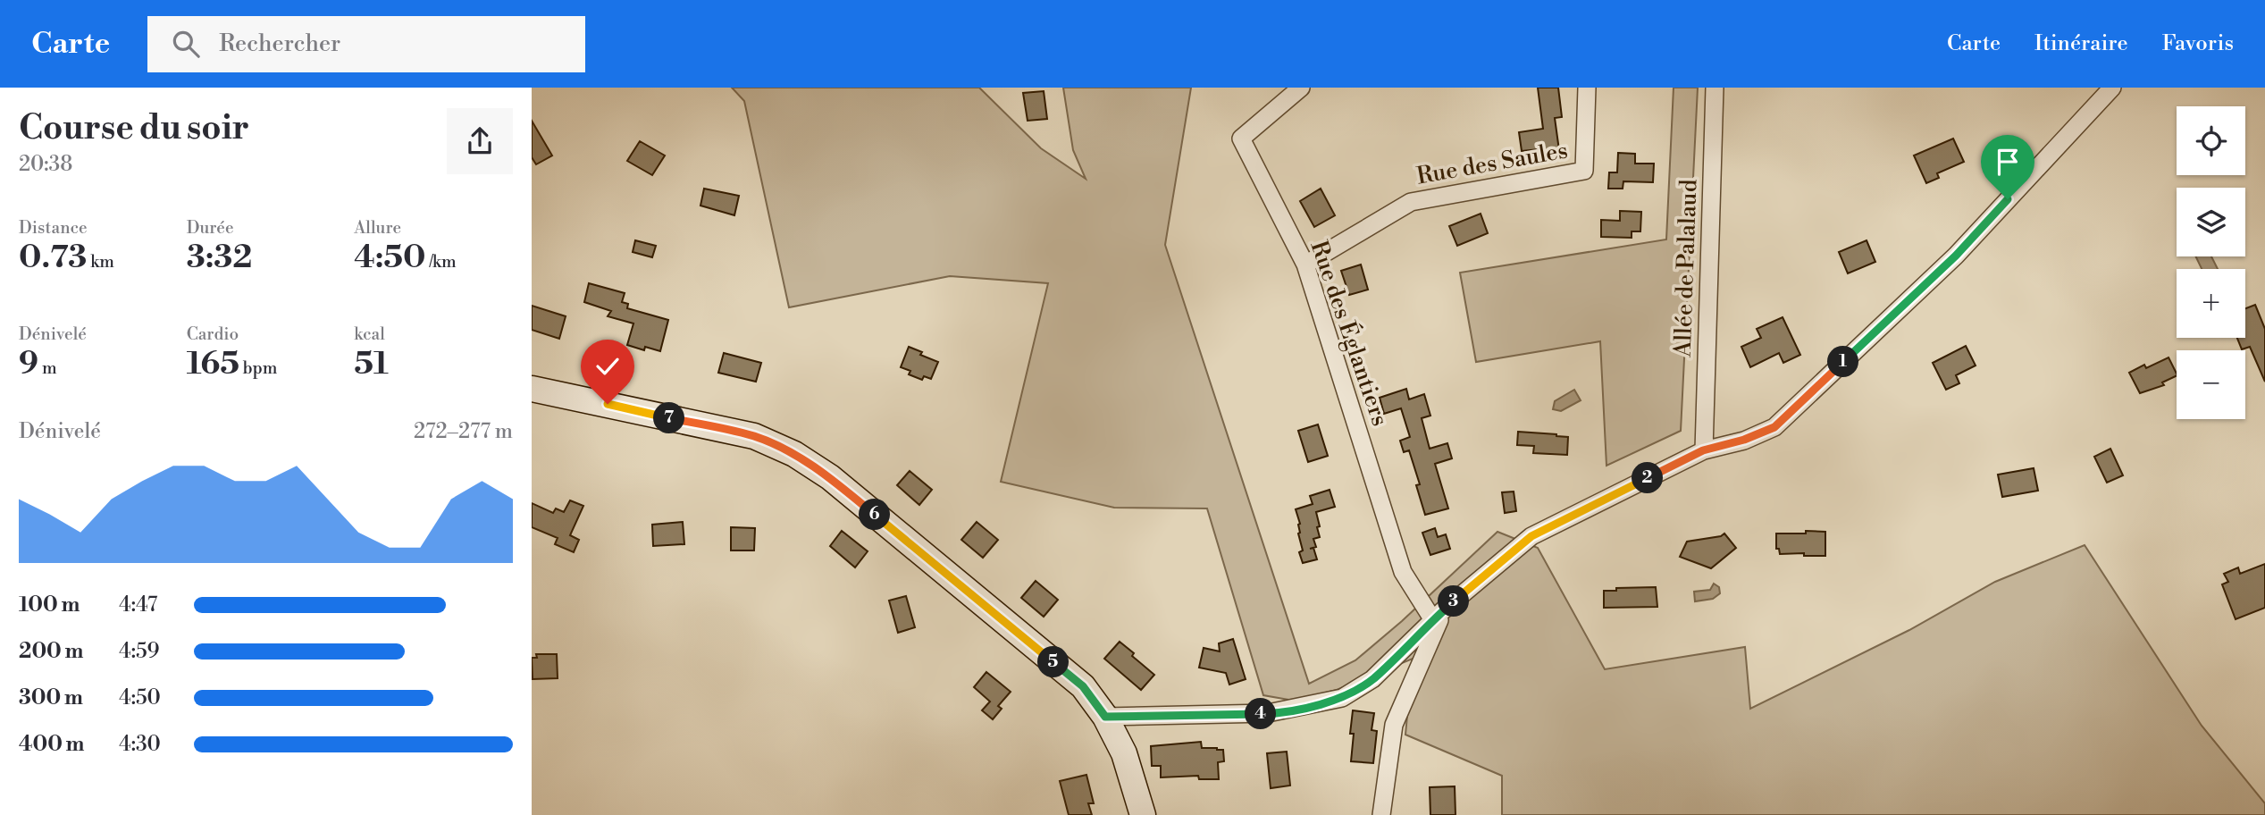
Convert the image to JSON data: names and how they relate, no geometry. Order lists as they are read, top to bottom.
{
  "streets": {
    "street": ["Rue des Saules", "Allée de Palalaud", "Rue des Églantiers"]
  },
  "crossings": [
    ["Rue des Saules", "Rue des Églantiers"]
  ],
  "page": {
    "header": "Carte",
    "search": "Rechercher",
    "nav": ["Carte", "Itinéraire", "Favoris"],
    "heading": ["Course du soir", "20:38"],
    "map_buttons": ["+", "−"],
    "stats": [
      ["Distance", "0.73 km"],
      ["Durée", "3:32"],
      ["Allure", "4:50 /km"],
      ["Dénivelé", "9 m"],
      ["Cardio", "165 bpm"],
      ["kcal", "51"]
    ],
    "pins": [
      "1",
      "7",
      "2",
      "6",
      "3",
      "5",
      "4"
    ],
    "chart": ["Dénivelé", "272–277 m"],
    "list": [
      {
        "name": "100 m",
        "note": "4:47"
      },
      {
        "name": "200 m",
        "note": "4:59"
      },
      {
        "name": "300 m",
        "note": "4:50"
      },
      {
        "name": "400 m",
        "note": "4:30"
      }
    ]
  }
}
